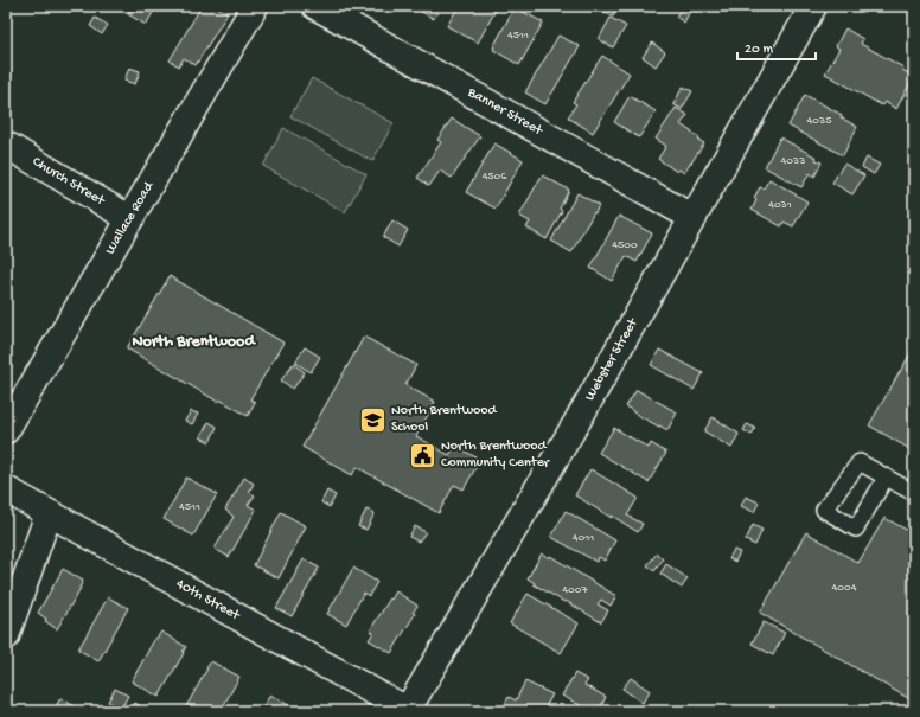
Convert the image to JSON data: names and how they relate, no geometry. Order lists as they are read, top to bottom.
{
  "streets": {
    "street": [
      "Banner Street",
      "Church Street",
      "Wallace Road",
      "Webster Street",
      "40th Street"
    ]
  },
  "crossings": [
    ["Banner Street", "Webster Street"],
    ["Church Street", "Wallace Road"],
    ["Webster Street", "40th Street"]
  ],
  "districts": ["North Brentwood"],
  "places": {
    "school or university": ["North Brentwood School"],
    "public building": ["North Brentwood Community Center"]
  },
  "house_numbers": [
    "4511",
    "4035",
    "4033",
    "4506",
    "4031",
    "4500",
    "4511",
    "4011",
    "4004",
    "4007"
  ],
  "scale_bar": "20 m"
}
